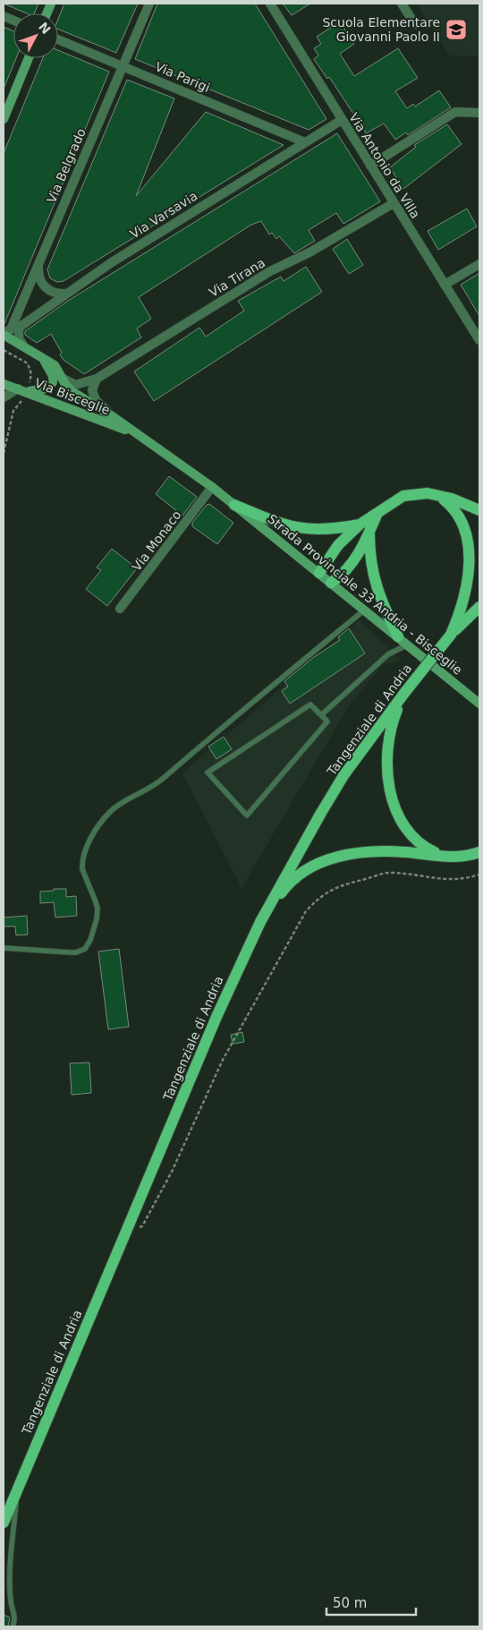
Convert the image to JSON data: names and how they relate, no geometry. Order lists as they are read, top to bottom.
{
  "streets": {
    "main road": ["Via Bisceglie", "Strada Provinciale 33 Andria - Bisceglie", "Tangenziale di Andria"],
    "street": [
      "Via Parigi",
      "Via Belgrado",
      "Via Antonio da Villa",
      "Via Varsavia",
      "Via Tirana",
      "Via Monaco"
    ]
  },
  "crossings": [
    ["Via Parigi", "Via Belgrado"],
    ["Via Parigi", "Via Varsavia"],
    ["Via Belgrado", "Via Bisceglie"],
    ["Via Antonio da Villa", "Via Varsavia"],
    ["Via Antonio da Villa", "Via Tirana"],
    ["Via Varsavia", "Via Bisceglie"],
    ["Via Tirana", "Via Bisceglie"],
    ["Via Bisceglie", "Via Monaco"],
    ["Via Bisceglie", "Strada Provinciale 33 Andria - Bisceglie"]
  ],
  "places": {
    "school or university": ["Scuola Elementare Giovanni Paolo II"]
  },
  "scale_bar": "50 m",
  "north": "top right"
}
